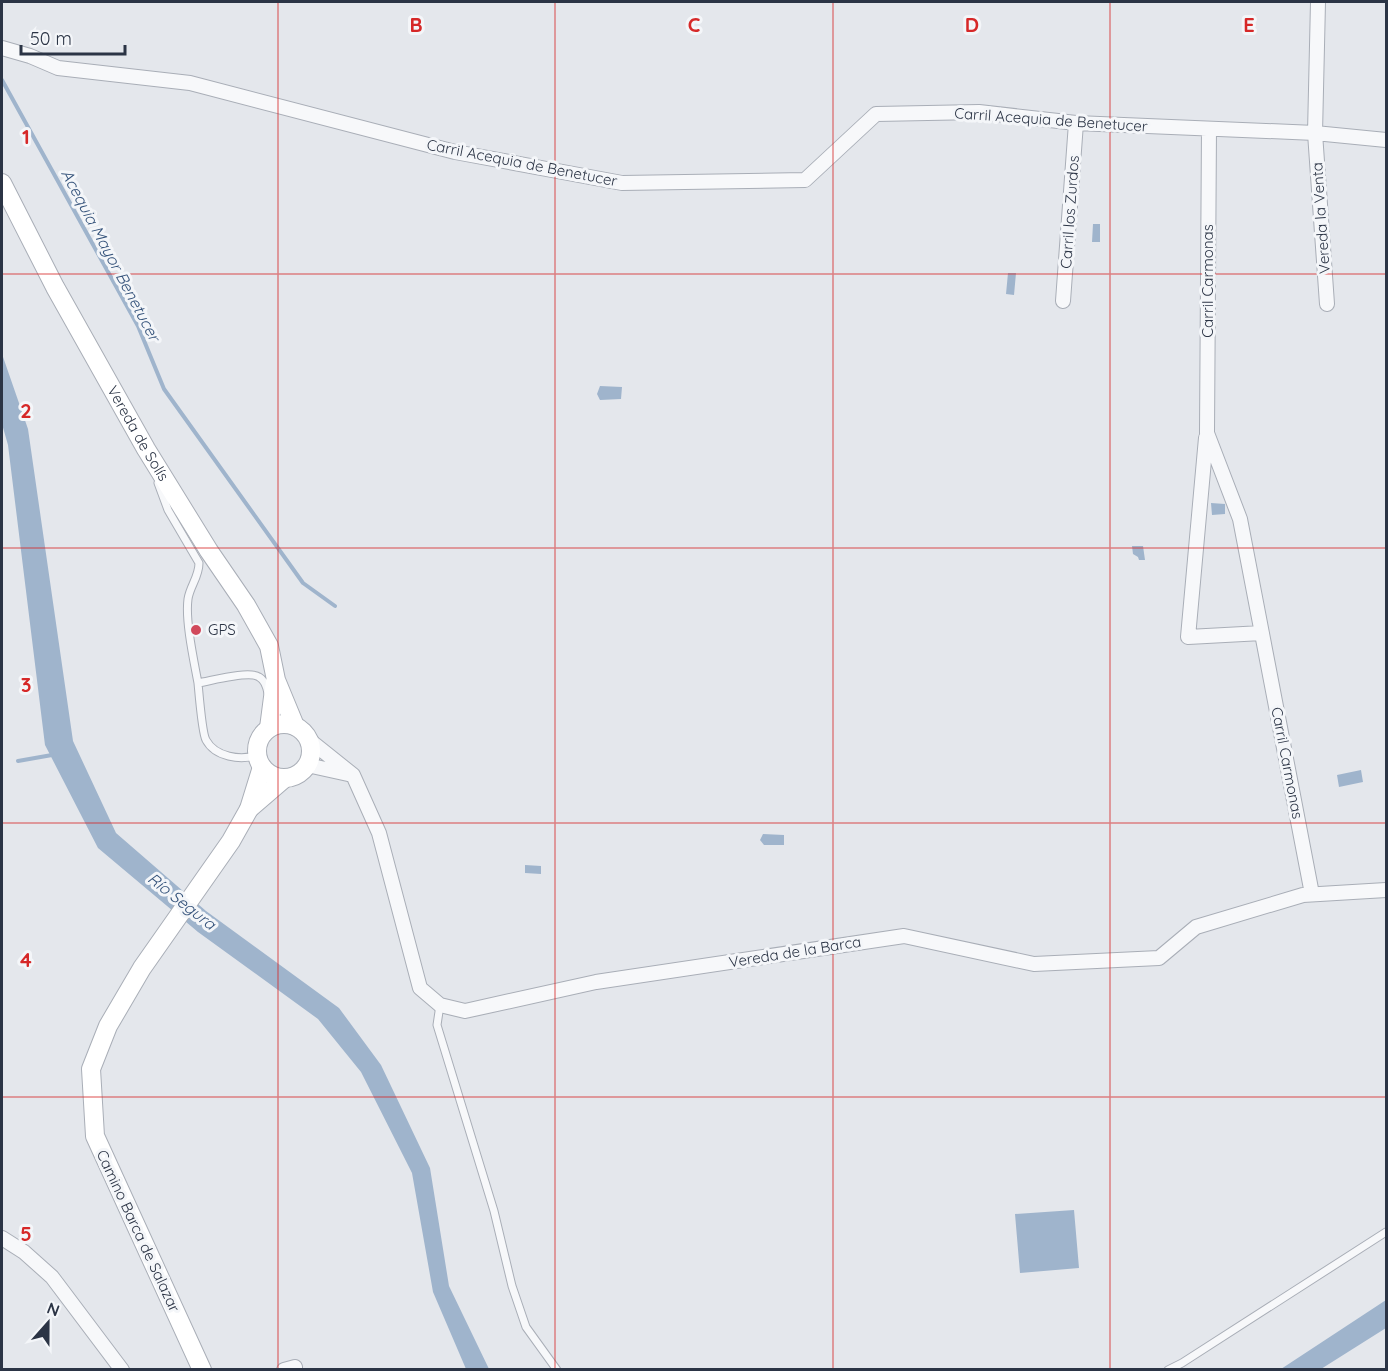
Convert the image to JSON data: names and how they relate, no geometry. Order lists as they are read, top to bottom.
{
  "streets": {
    "street": [
      "Carril Acequia de Benetucer",
      "Carril los Zurdos",
      "Vereda la Venta",
      "Carril Carmonas",
      "Vereda de Solís",
      "Vereda de la Barca",
      "Camino Barca de Salazar"
    ]
  },
  "crossings": [
    ["Carril Acequia de Benetucer", "Carril los Zurdos"],
    ["Carril Acequia de Benetucer", "Vereda la Venta"],
    ["Carril Acequia de Benetucer", "Carril Carmonas"],
    ["Carril Carmonas", "Vereda de la Barca"],
    ["Vereda de Solís", "Camino Barca de Salazar"]
  ],
  "water": ["Acequia Mayor Benetucer", "Río Segura"],
  "places": ["GPS"],
  "scale_bar": "50 m",
  "north": "top",
  "grid": {
    "columns": [
      "B",
      "C",
      "D",
      "E"
    ],
    "rows": [
      "1",
      "2",
      "3",
      "4",
      "5"
    ]
  }
}
